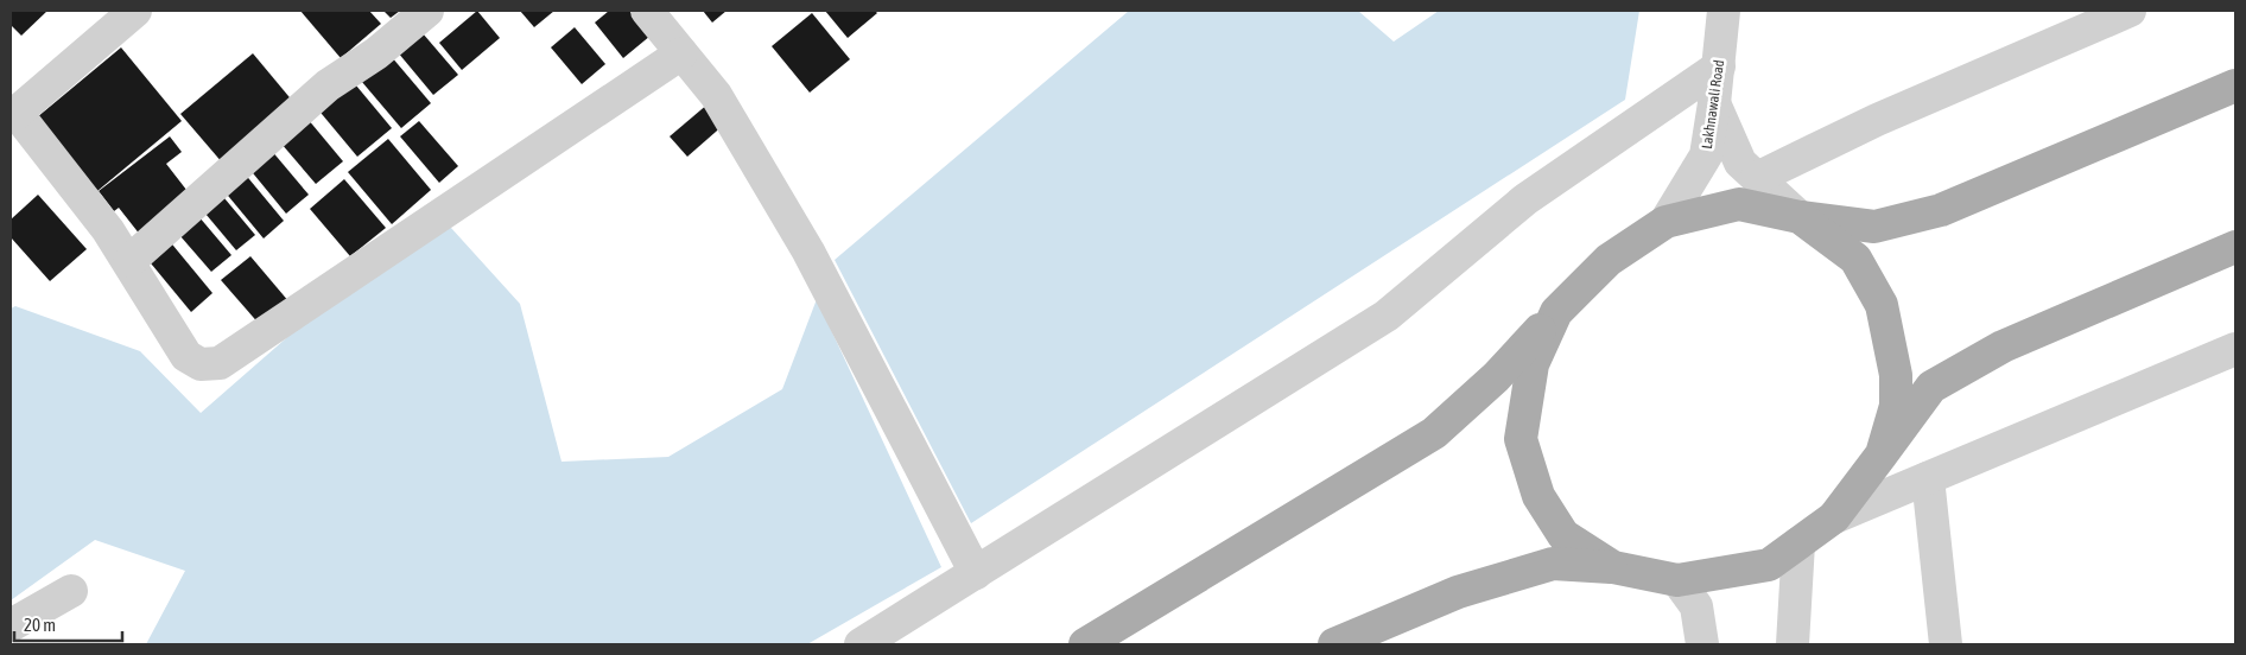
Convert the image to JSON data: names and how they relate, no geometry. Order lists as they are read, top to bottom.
{
  "streets": {
    "street": ["Lakhnawali Road"]
  },
  "scale_bar": "20 m"
}
